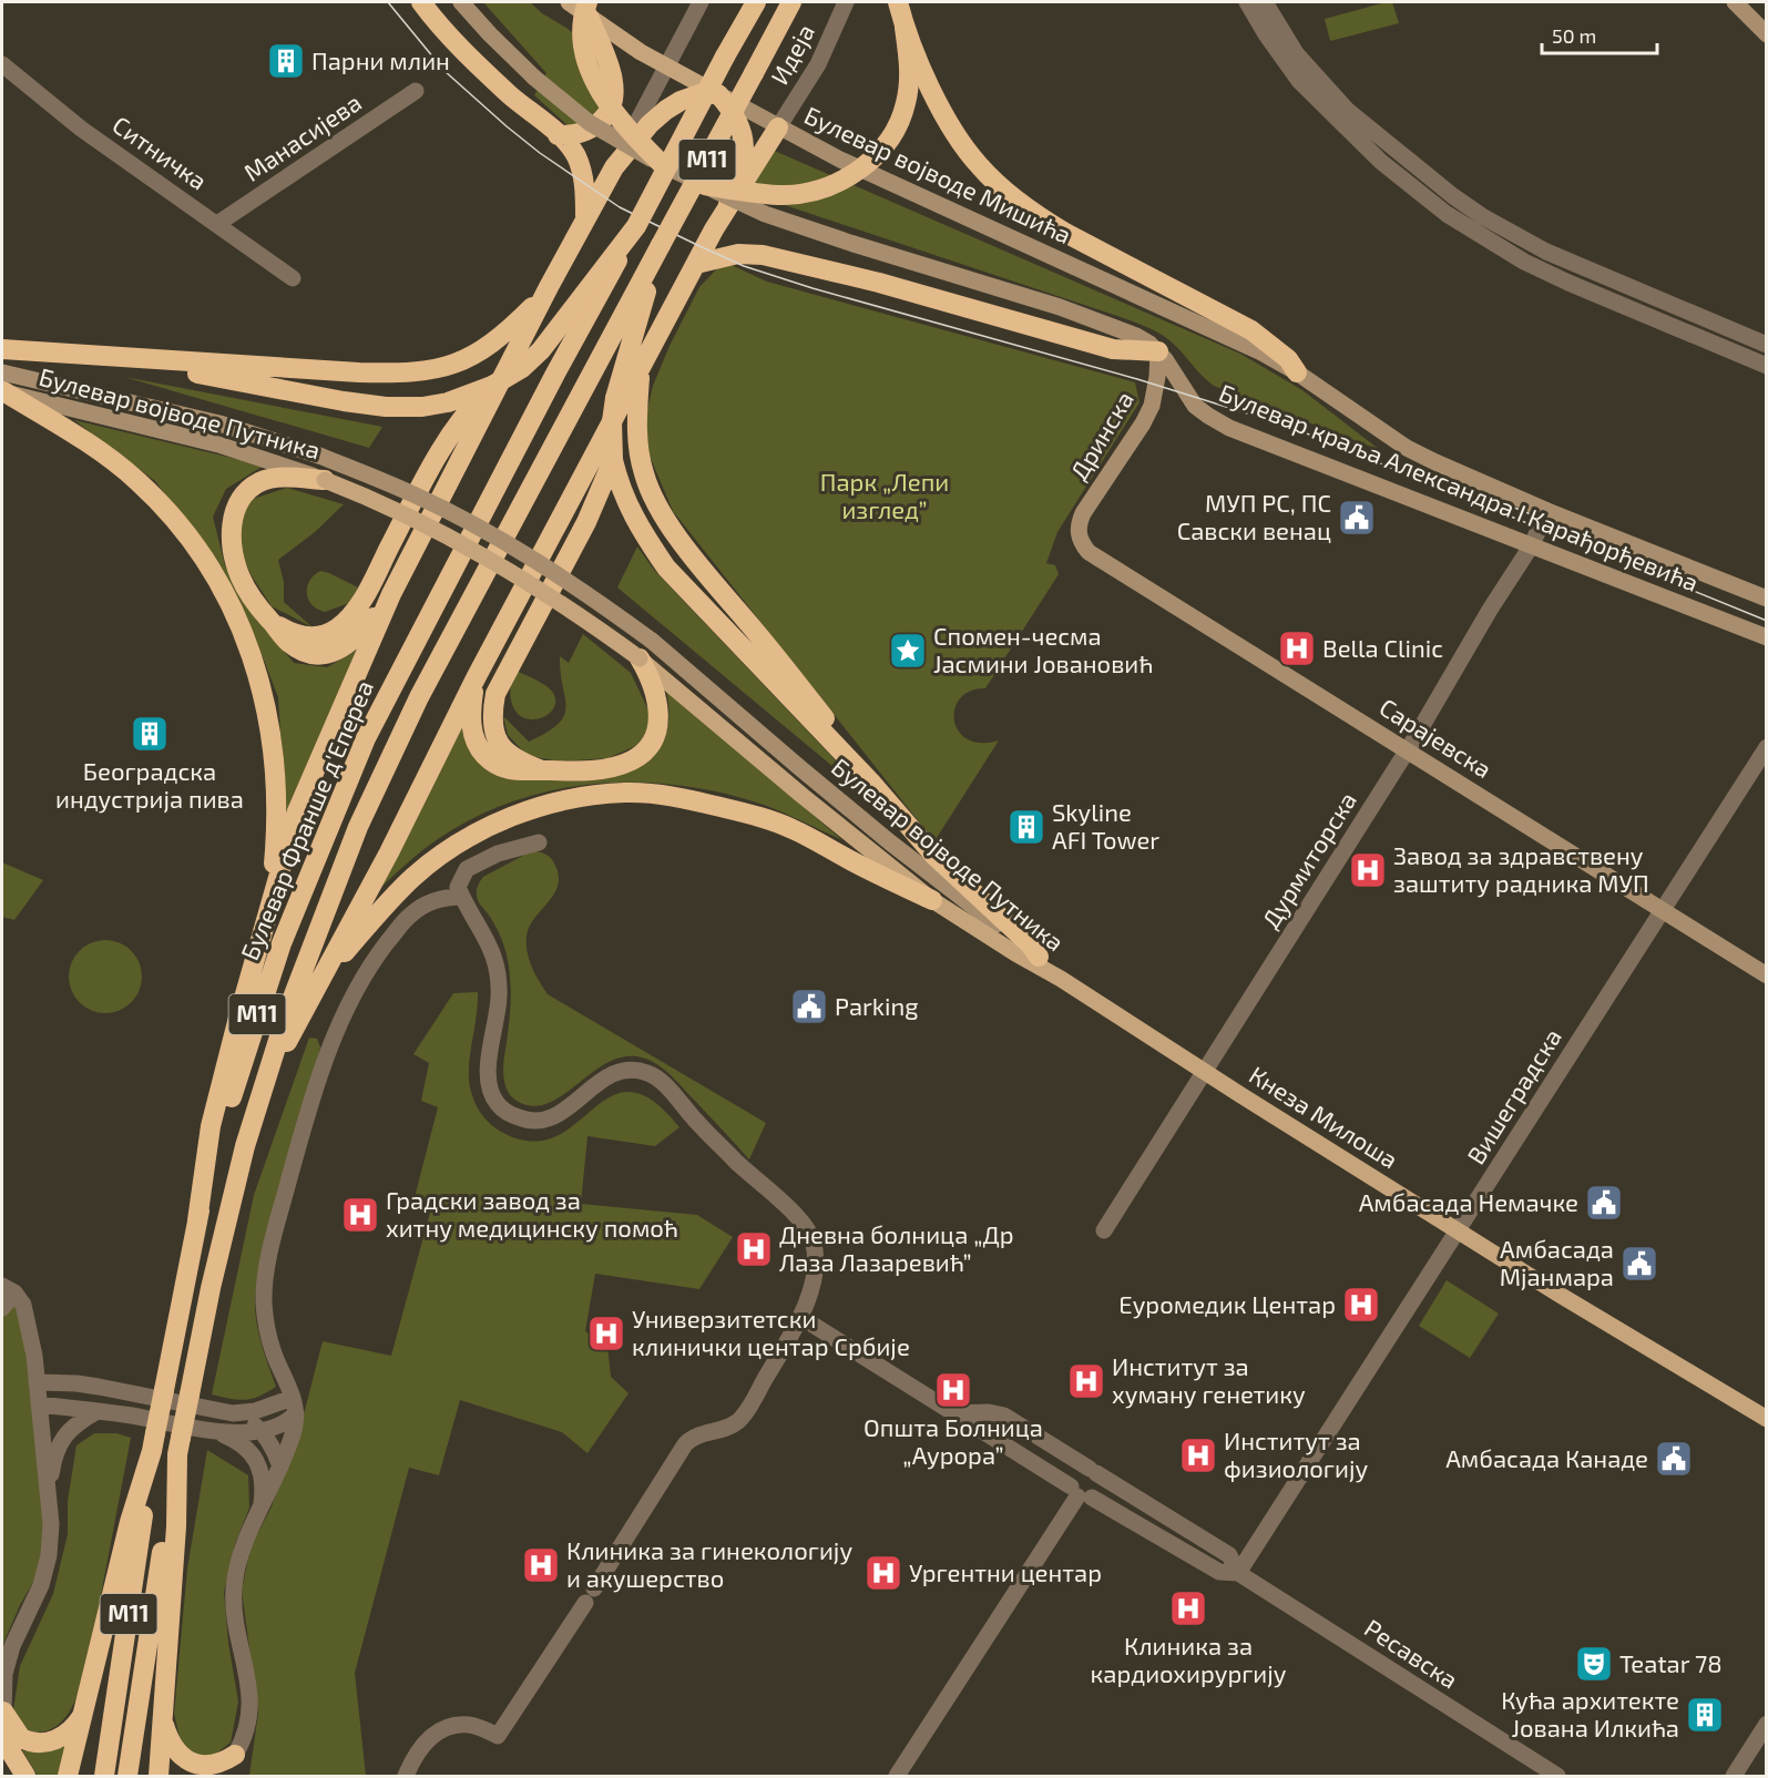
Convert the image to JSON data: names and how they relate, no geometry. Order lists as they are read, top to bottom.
{
  "streets": {
    "highway": ["M11", "Булевар Франше д'Епереа"],
    "main road": [
      "Булевар војводе Мишића",
      "Булевар војводе Путника",
      "Дринска",
      "Булевар краља Александра I Карађорђевића",
      "Сарајевска",
      "Кнеза Милоша"
    ],
    "street": [
      "Идеја",
      "Манасијева",
      "Ситничка",
      "Дурмиторска",
      "Вишеградска",
      "Ресавска"
    ]
  },
  "crossings": [
    ["Идеја", "Булевар војводе Мишића"],
    ["Манасијева", "Ситничка"],
    ["M11", "Булевар Франше д'Епереа"],
    ["Булевар војводе Мишића", "Булевар краља Александра I Карађорђевића"],
    ["Булевар војводе Путника", "Кнеза Милоша"],
    ["Дринска", "Булевар краља Александра I Карађорђевића"],
    ["Дринска", "Сарајевска"],
    ["Булевар краља Александра I Карађорђевића", "Дурмиторска"],
    ["Сарајевска", "Дурмиторска"],
    ["Сарајевска", "Вишеградска"],
    ["Дурмиторска", "Кнеза Милоша"],
    ["Вишеградска", "Кнеза Милоша"],
    ["Вишеградска", "Ресавска"]
  ],
  "parks": ["Парк „Лепи изглед”"],
  "places": {
    "building": [
      "Парни млин",
      "Београдска индустрија пива",
      "Skyline AFI Tower",
      "Кућа архитекте Јована Илкића"
    ],
    "public building": [
      "МУП РС, ПС Савски венац",
      "Parking",
      "Амбасада Немачке",
      "Амбасада Мјанмара",
      "Амбасада Канаде"
    ],
    "hospital": [
      "Bella Clinic",
      "Завод за здравствену заштиту радника МУП",
      "Градски завод за хитну медицинску помоћ",
      "Дневна болница „Др Лаза Лазаревић”",
      "Еуромедик Центар",
      "Универзитетски клинички центар Србије",
      "Институт за хуману генетику",
      "Општа Болница „Аурора”",
      "Институт за физиологију",
      "Клиника за гинекологију и акушерство",
      "Ургентни центар",
      "Клиника за кардиохирургију"
    ],
    "place": ["Спомен-чесма Јасмини Јовановић"],
    "theatre": ["Teatar 78"]
  },
  "scale_bar": "50 m"
}
